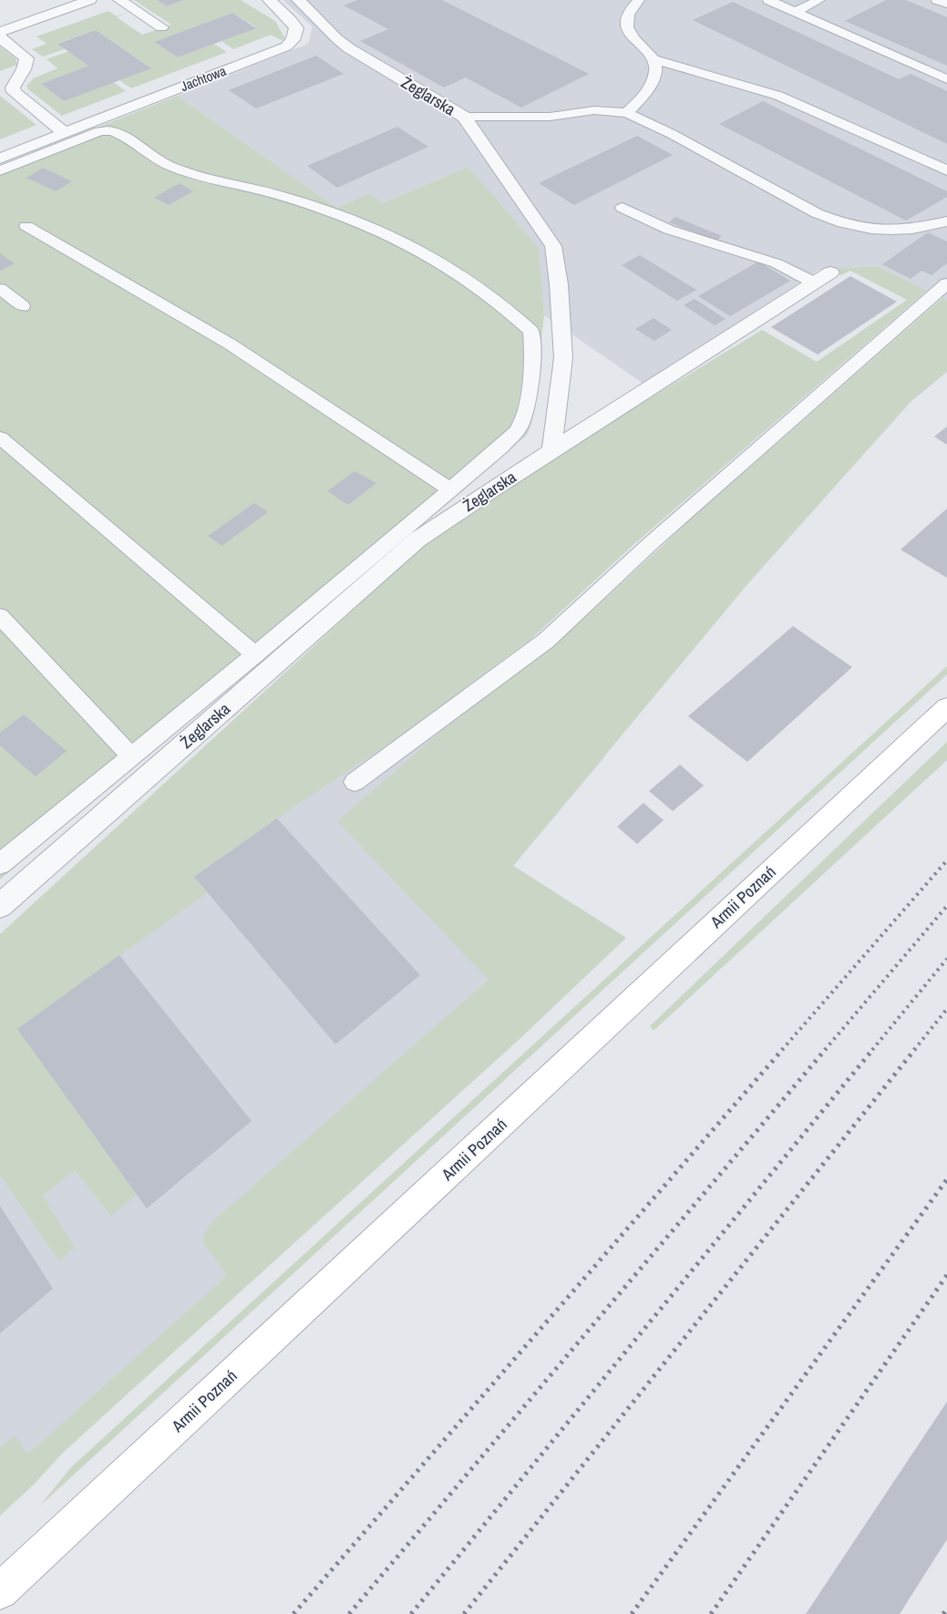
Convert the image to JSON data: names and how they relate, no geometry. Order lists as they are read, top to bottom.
{
  "streets": {
    "main road": ["Armii Poznań"],
    "street": ["Jachtowa", "Żeglarska"]
  }
}
